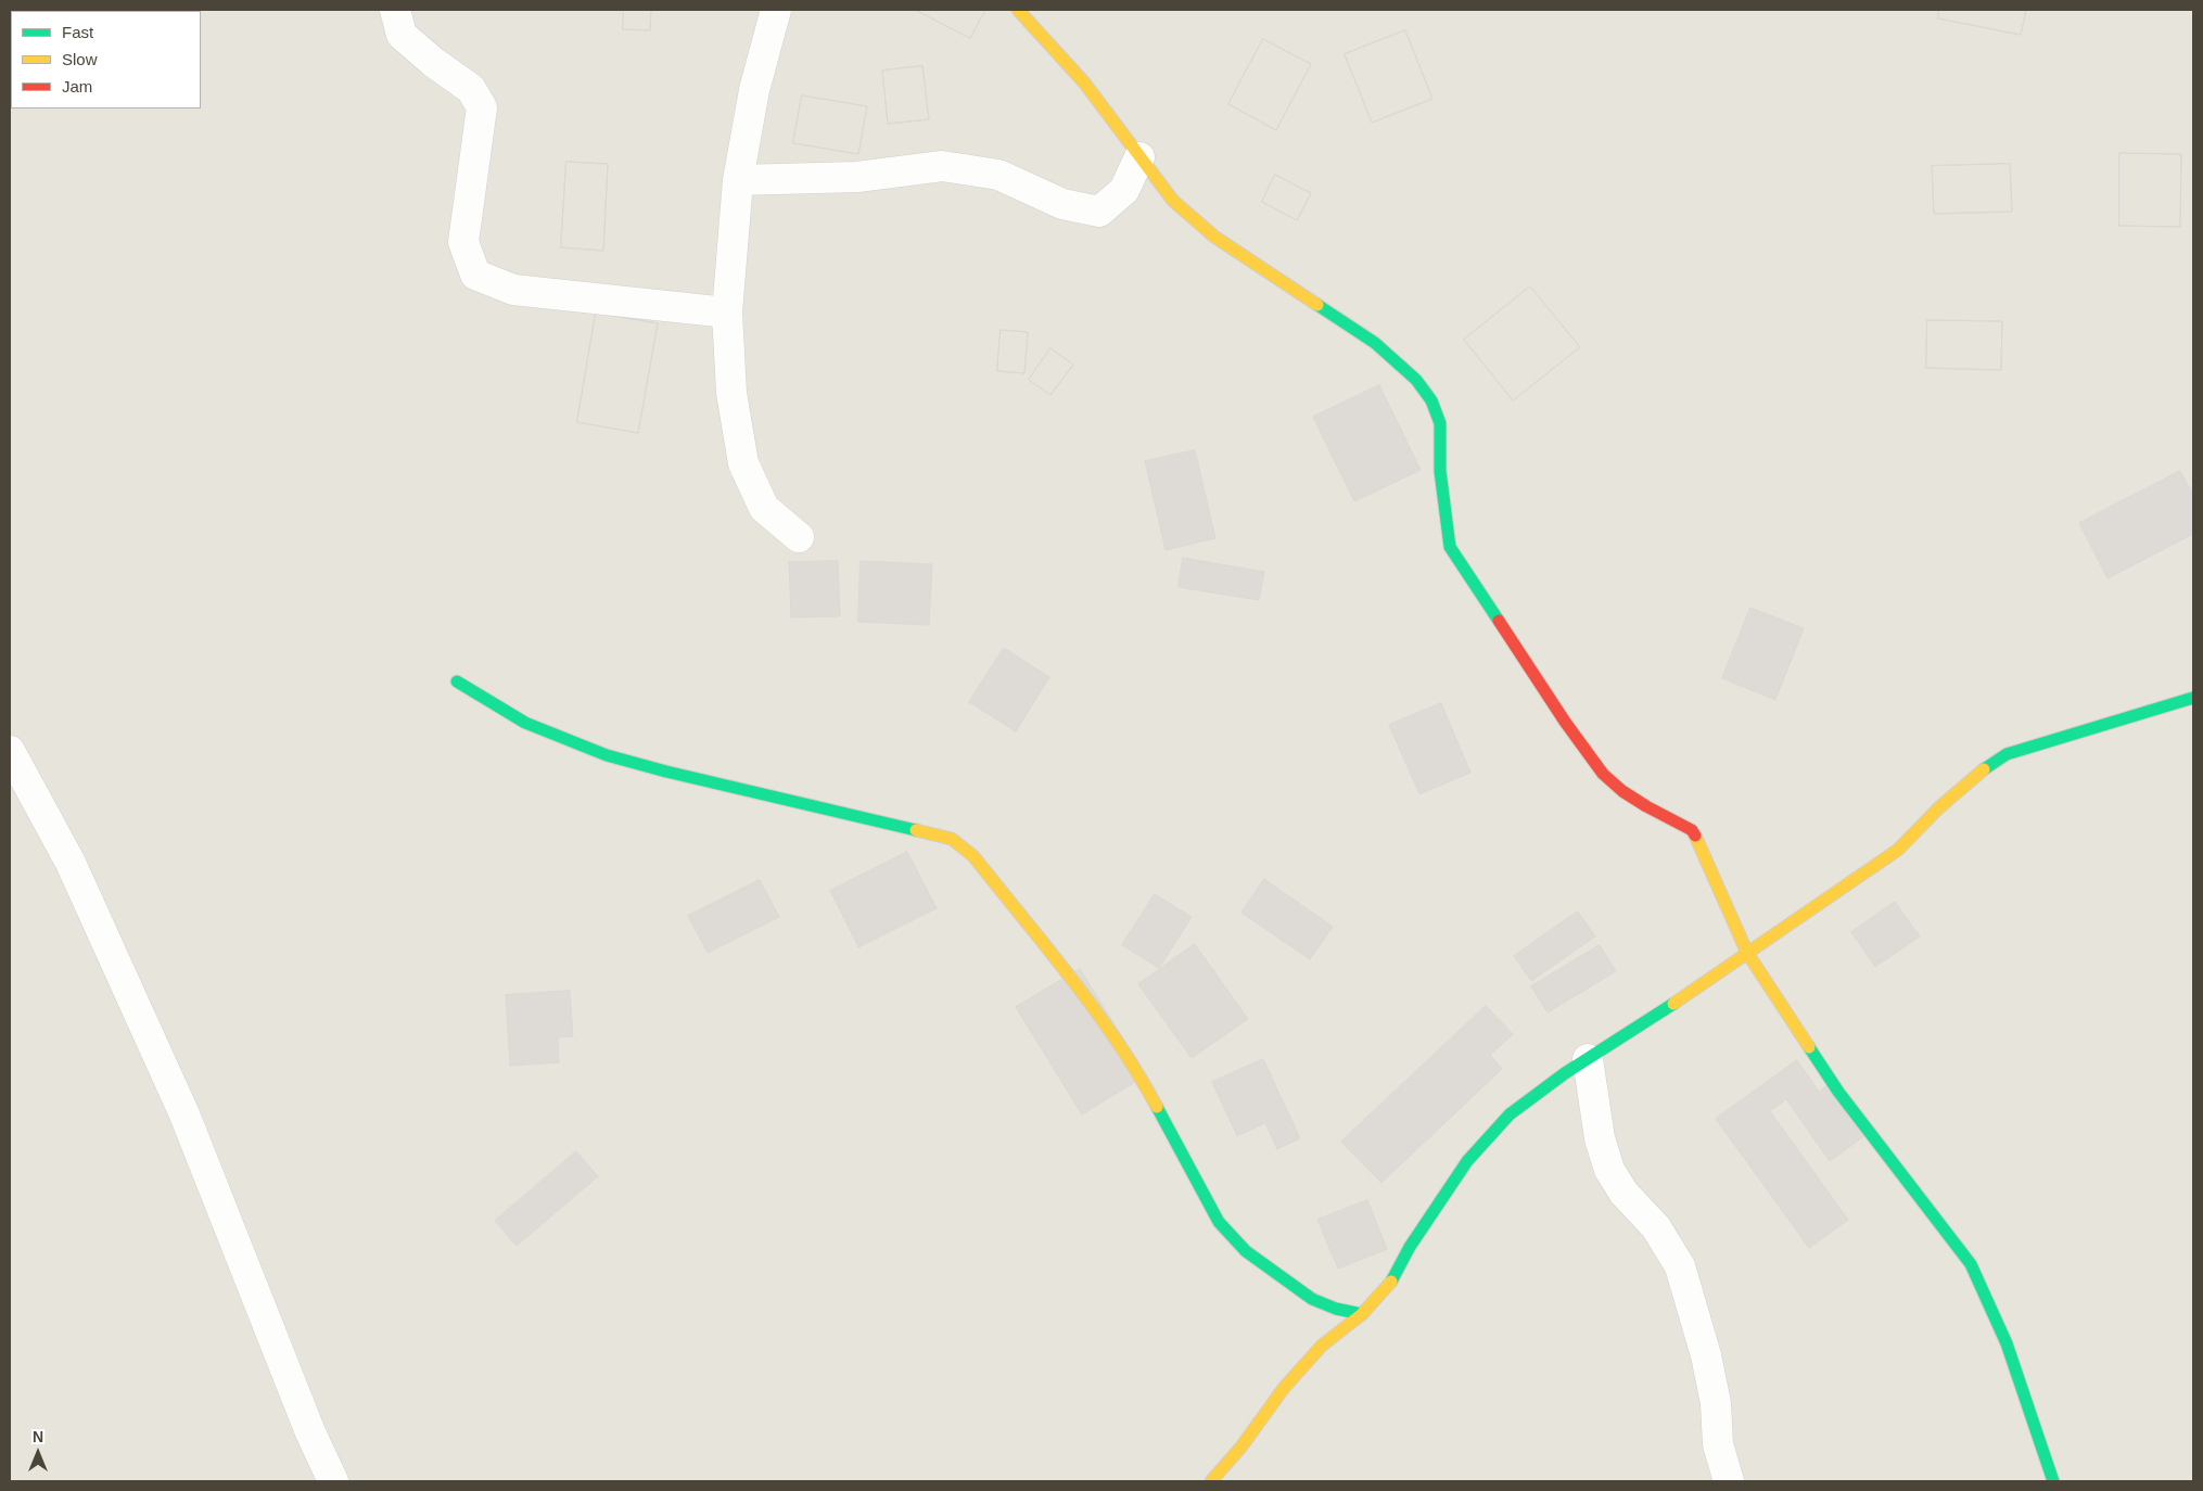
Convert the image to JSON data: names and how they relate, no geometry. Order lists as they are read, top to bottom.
{
  "legend": ["Fast", "Slow", "Jam"],
  "north": "top"
}
